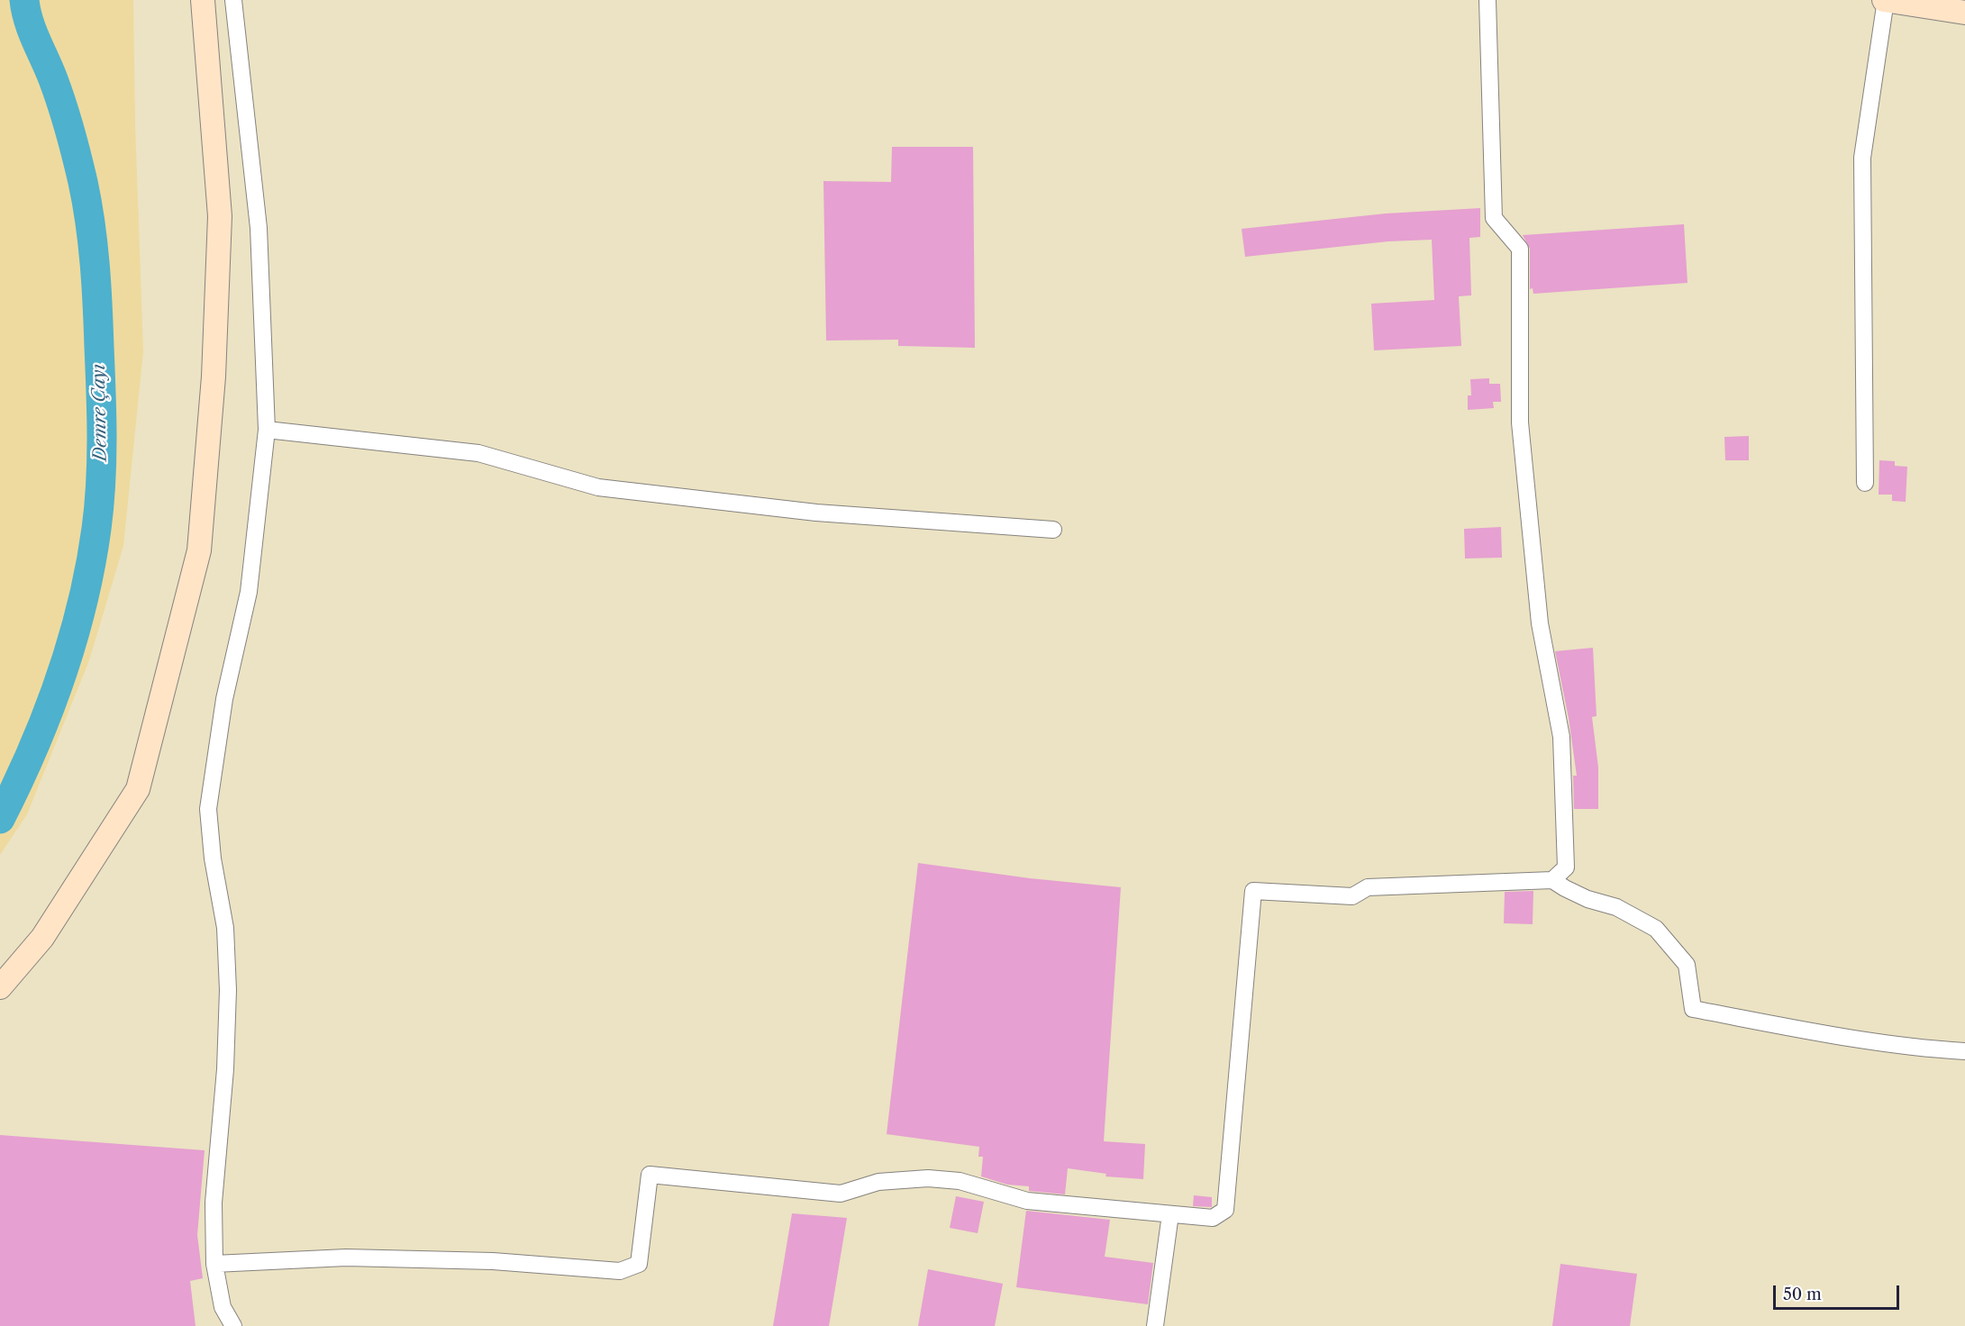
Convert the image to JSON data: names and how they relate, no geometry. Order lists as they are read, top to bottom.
{
  "water": ["Demre Çayı"],
  "scale_bar": "50 m"
}
